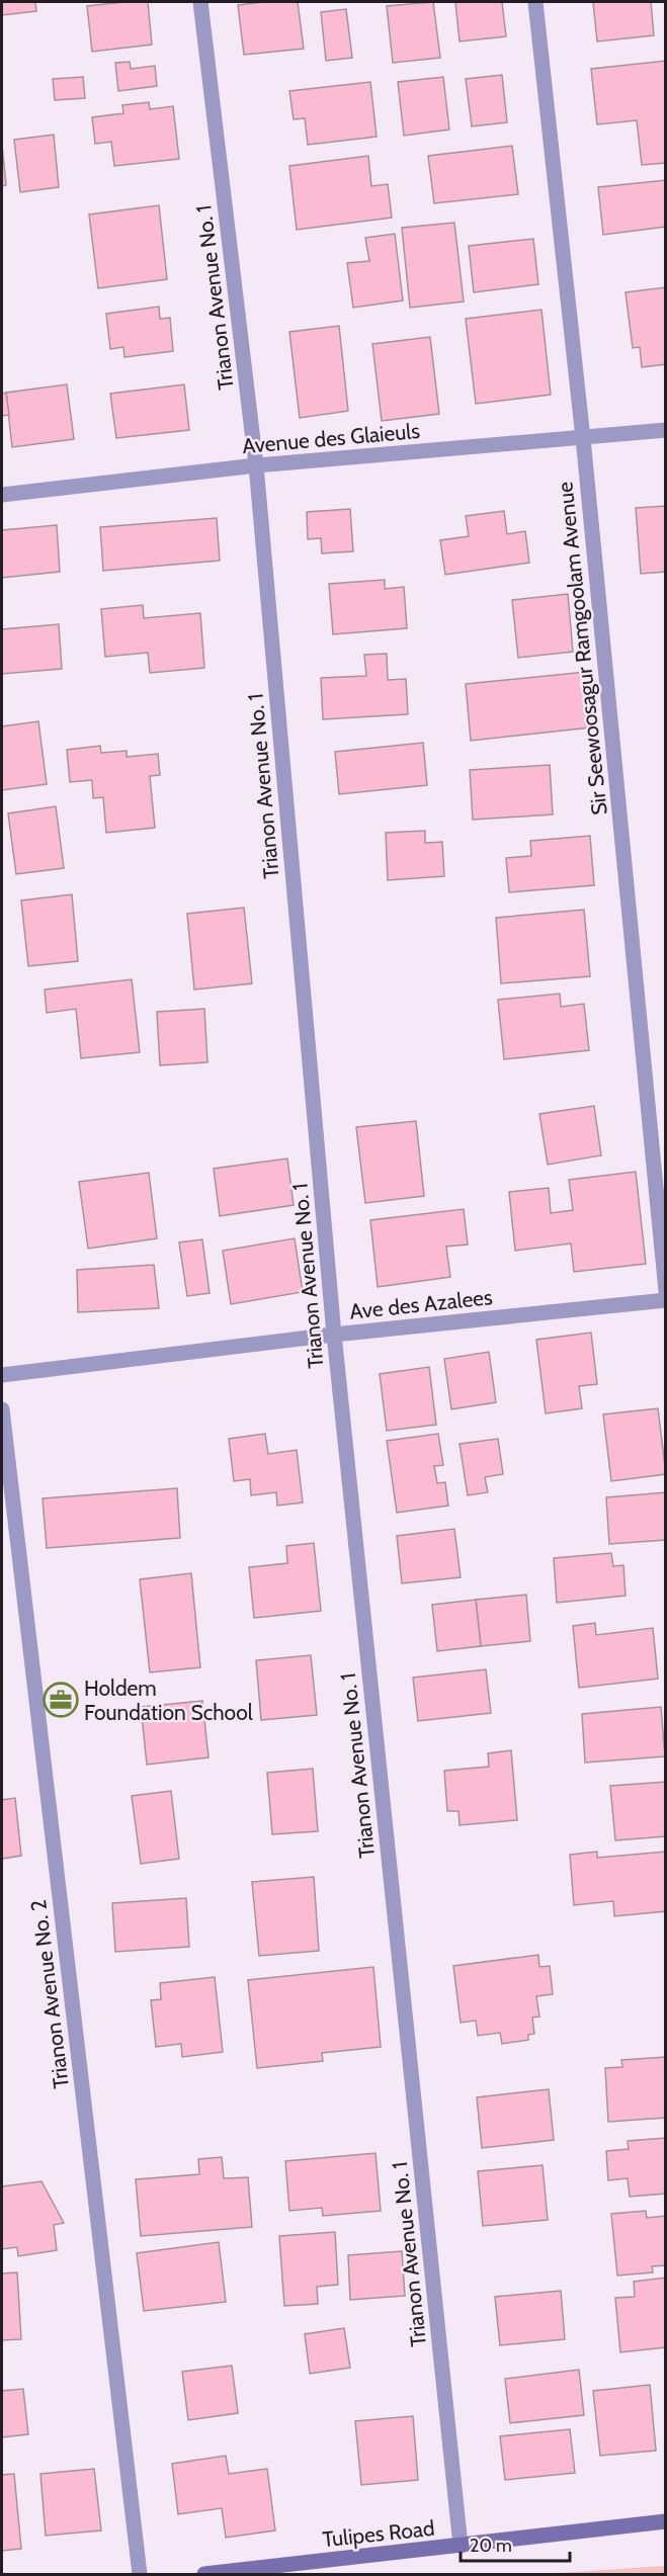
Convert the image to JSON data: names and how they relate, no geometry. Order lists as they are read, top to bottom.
{
  "streets": {
    "main road": ["Tulipes Road"],
    "street": [
      "Trianon Avenue No. 1",
      "Avenue des Glaieuls",
      "Sir Seewoosagur Ramgoolam Avenue",
      "Ave des Azalees",
      "Trianon Avenue No. 2"
    ]
  },
  "crossings": [
    ["Trianon Avenue No. 1", "Avenue des Glaieuls"],
    ["Trianon Avenue No. 1", "Ave des Azalees"],
    ["Trianon Avenue No. 1", "Tulipes Road"],
    ["Avenue des Glaieuls", "Sir Seewoosagur Ramgoolam Avenue"]
  ],
  "places": {
    "office": ["Holdem Foundation School"]
  },
  "scale_bar": "20 m"
}
